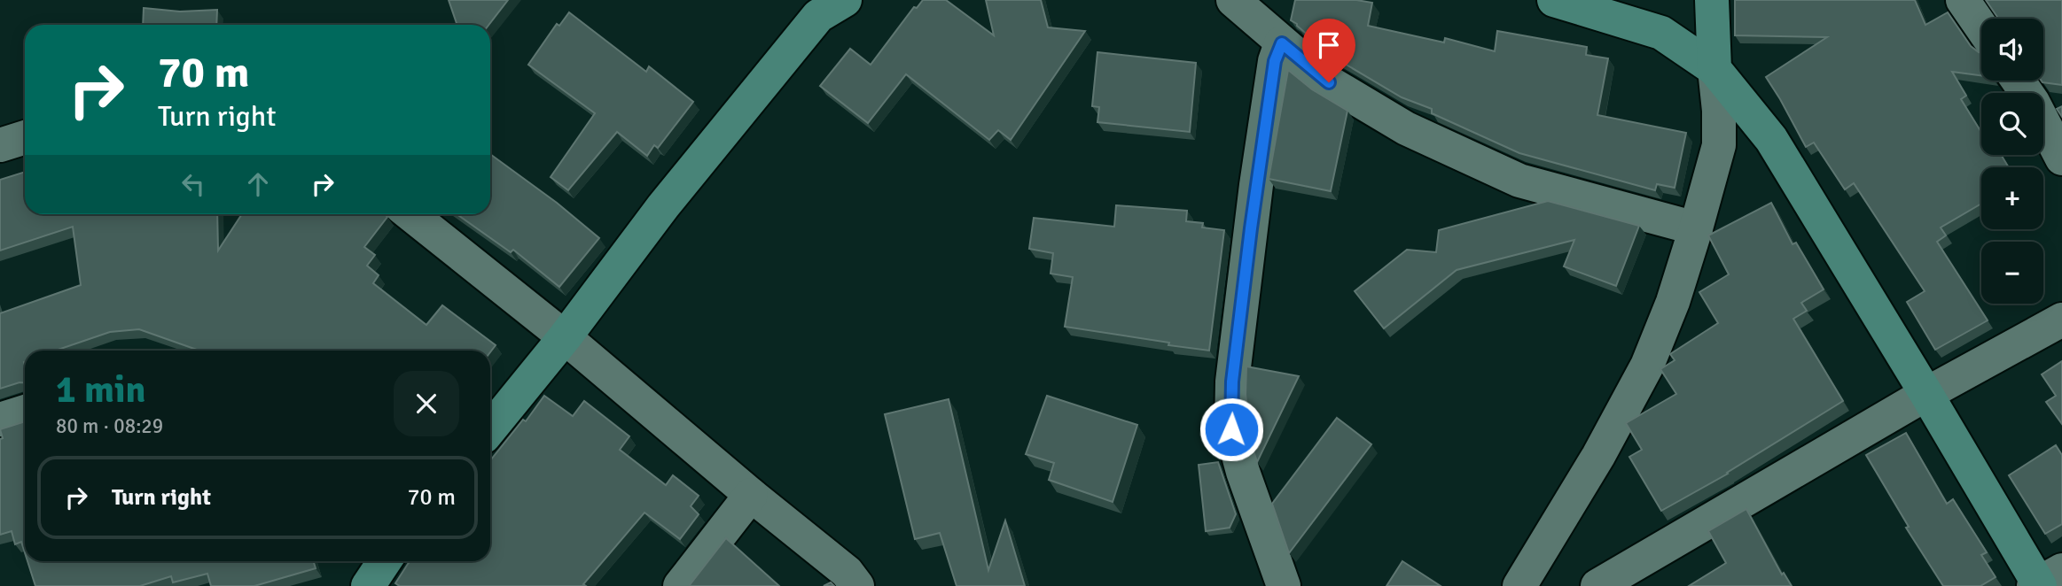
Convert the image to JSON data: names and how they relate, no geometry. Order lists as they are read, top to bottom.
{
  "page": {
    "map_buttons": ["+", "−"],
    "turn": ["70 m", "Turn right"],
    "heading": ["1 min", "80 m · 08:29"],
    "list": [
      {
        "name": "Turn right",
        "value": "70 m"
      }
    ]
  }
}
